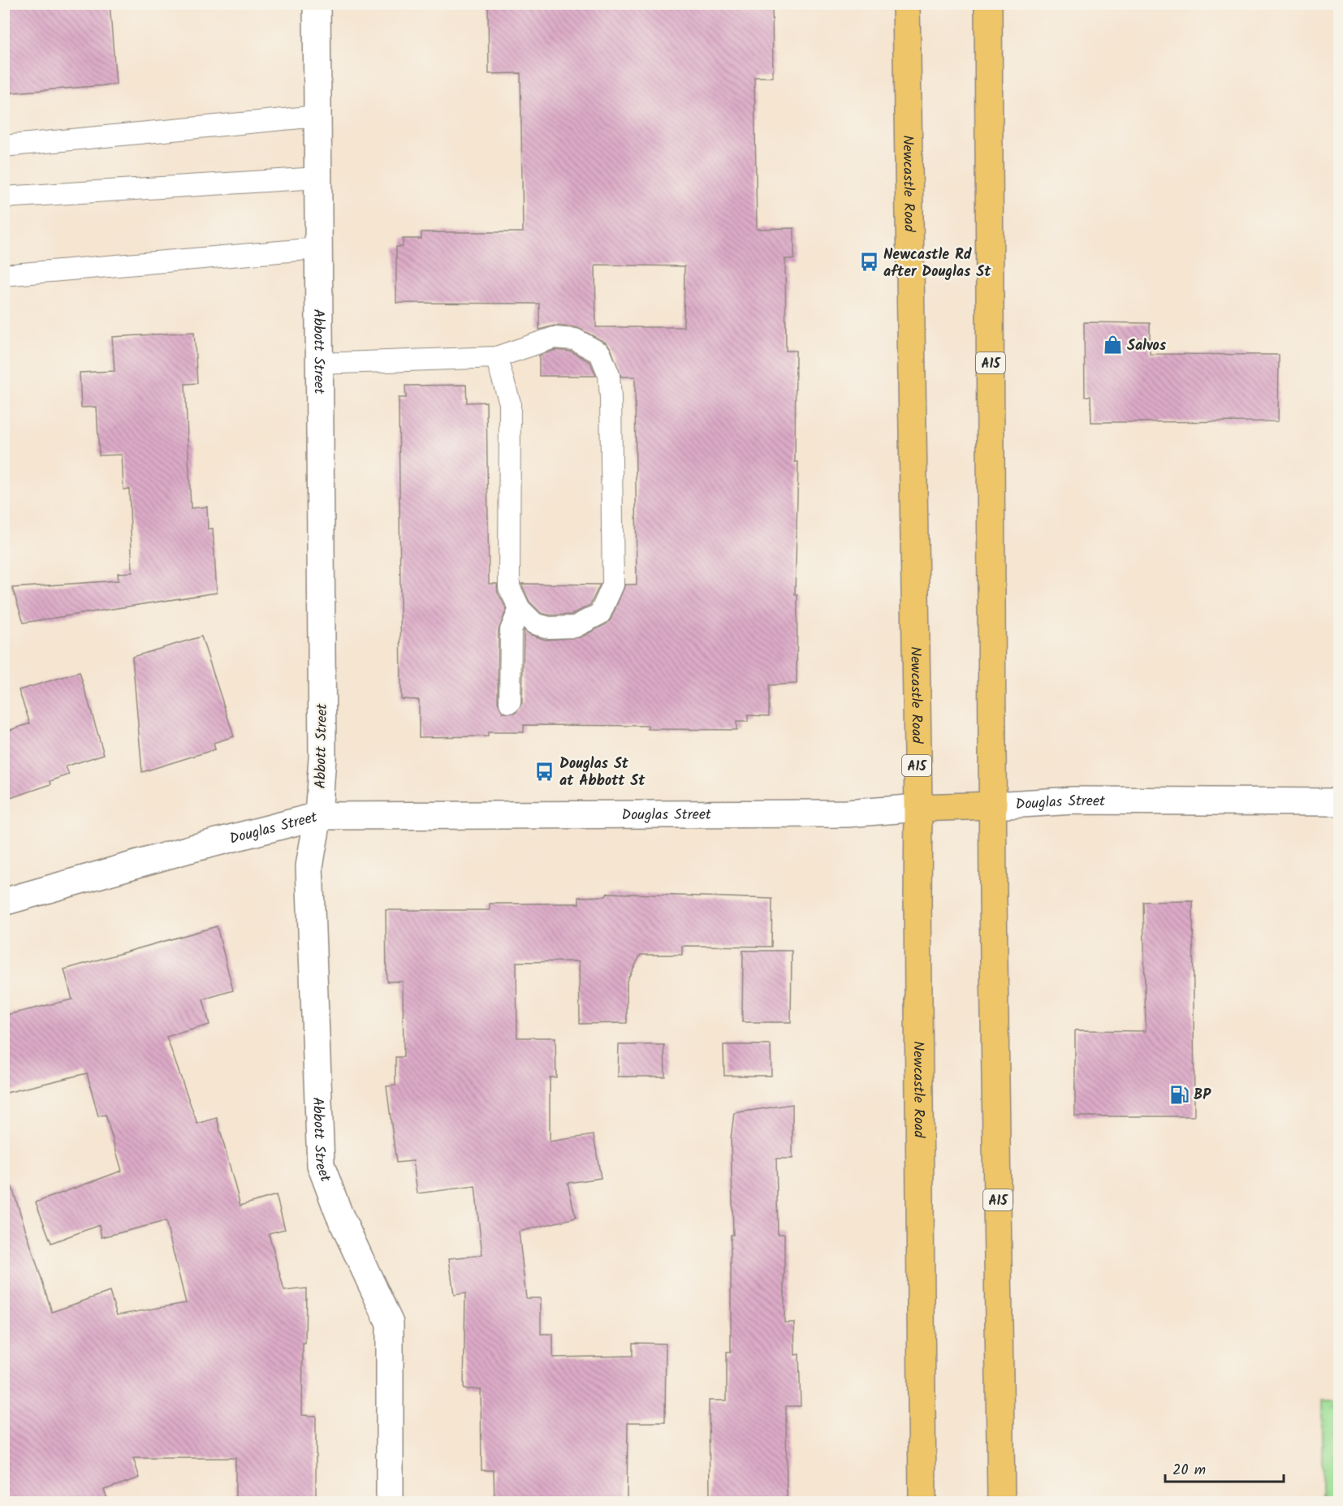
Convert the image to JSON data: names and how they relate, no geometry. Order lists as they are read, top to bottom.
{
  "streets": {
    "highway": ["Newcastle Road", "A15", "Douglas Street"],
    "street": ["Abbott Street"]
  },
  "crossings": [
    ["Newcastle Road", "Douglas Street"],
    ["Abbott Street", "Douglas Street"],
    ["A15", "Douglas Street"]
  ],
  "places": {
    "bus stop": ["Newcastle Rd after Douglas St", "Douglas St at Abbott St"],
    "shop": ["Salvos"],
    "fuel station": ["BP"]
  },
  "scale_bar": "20 m"
}
